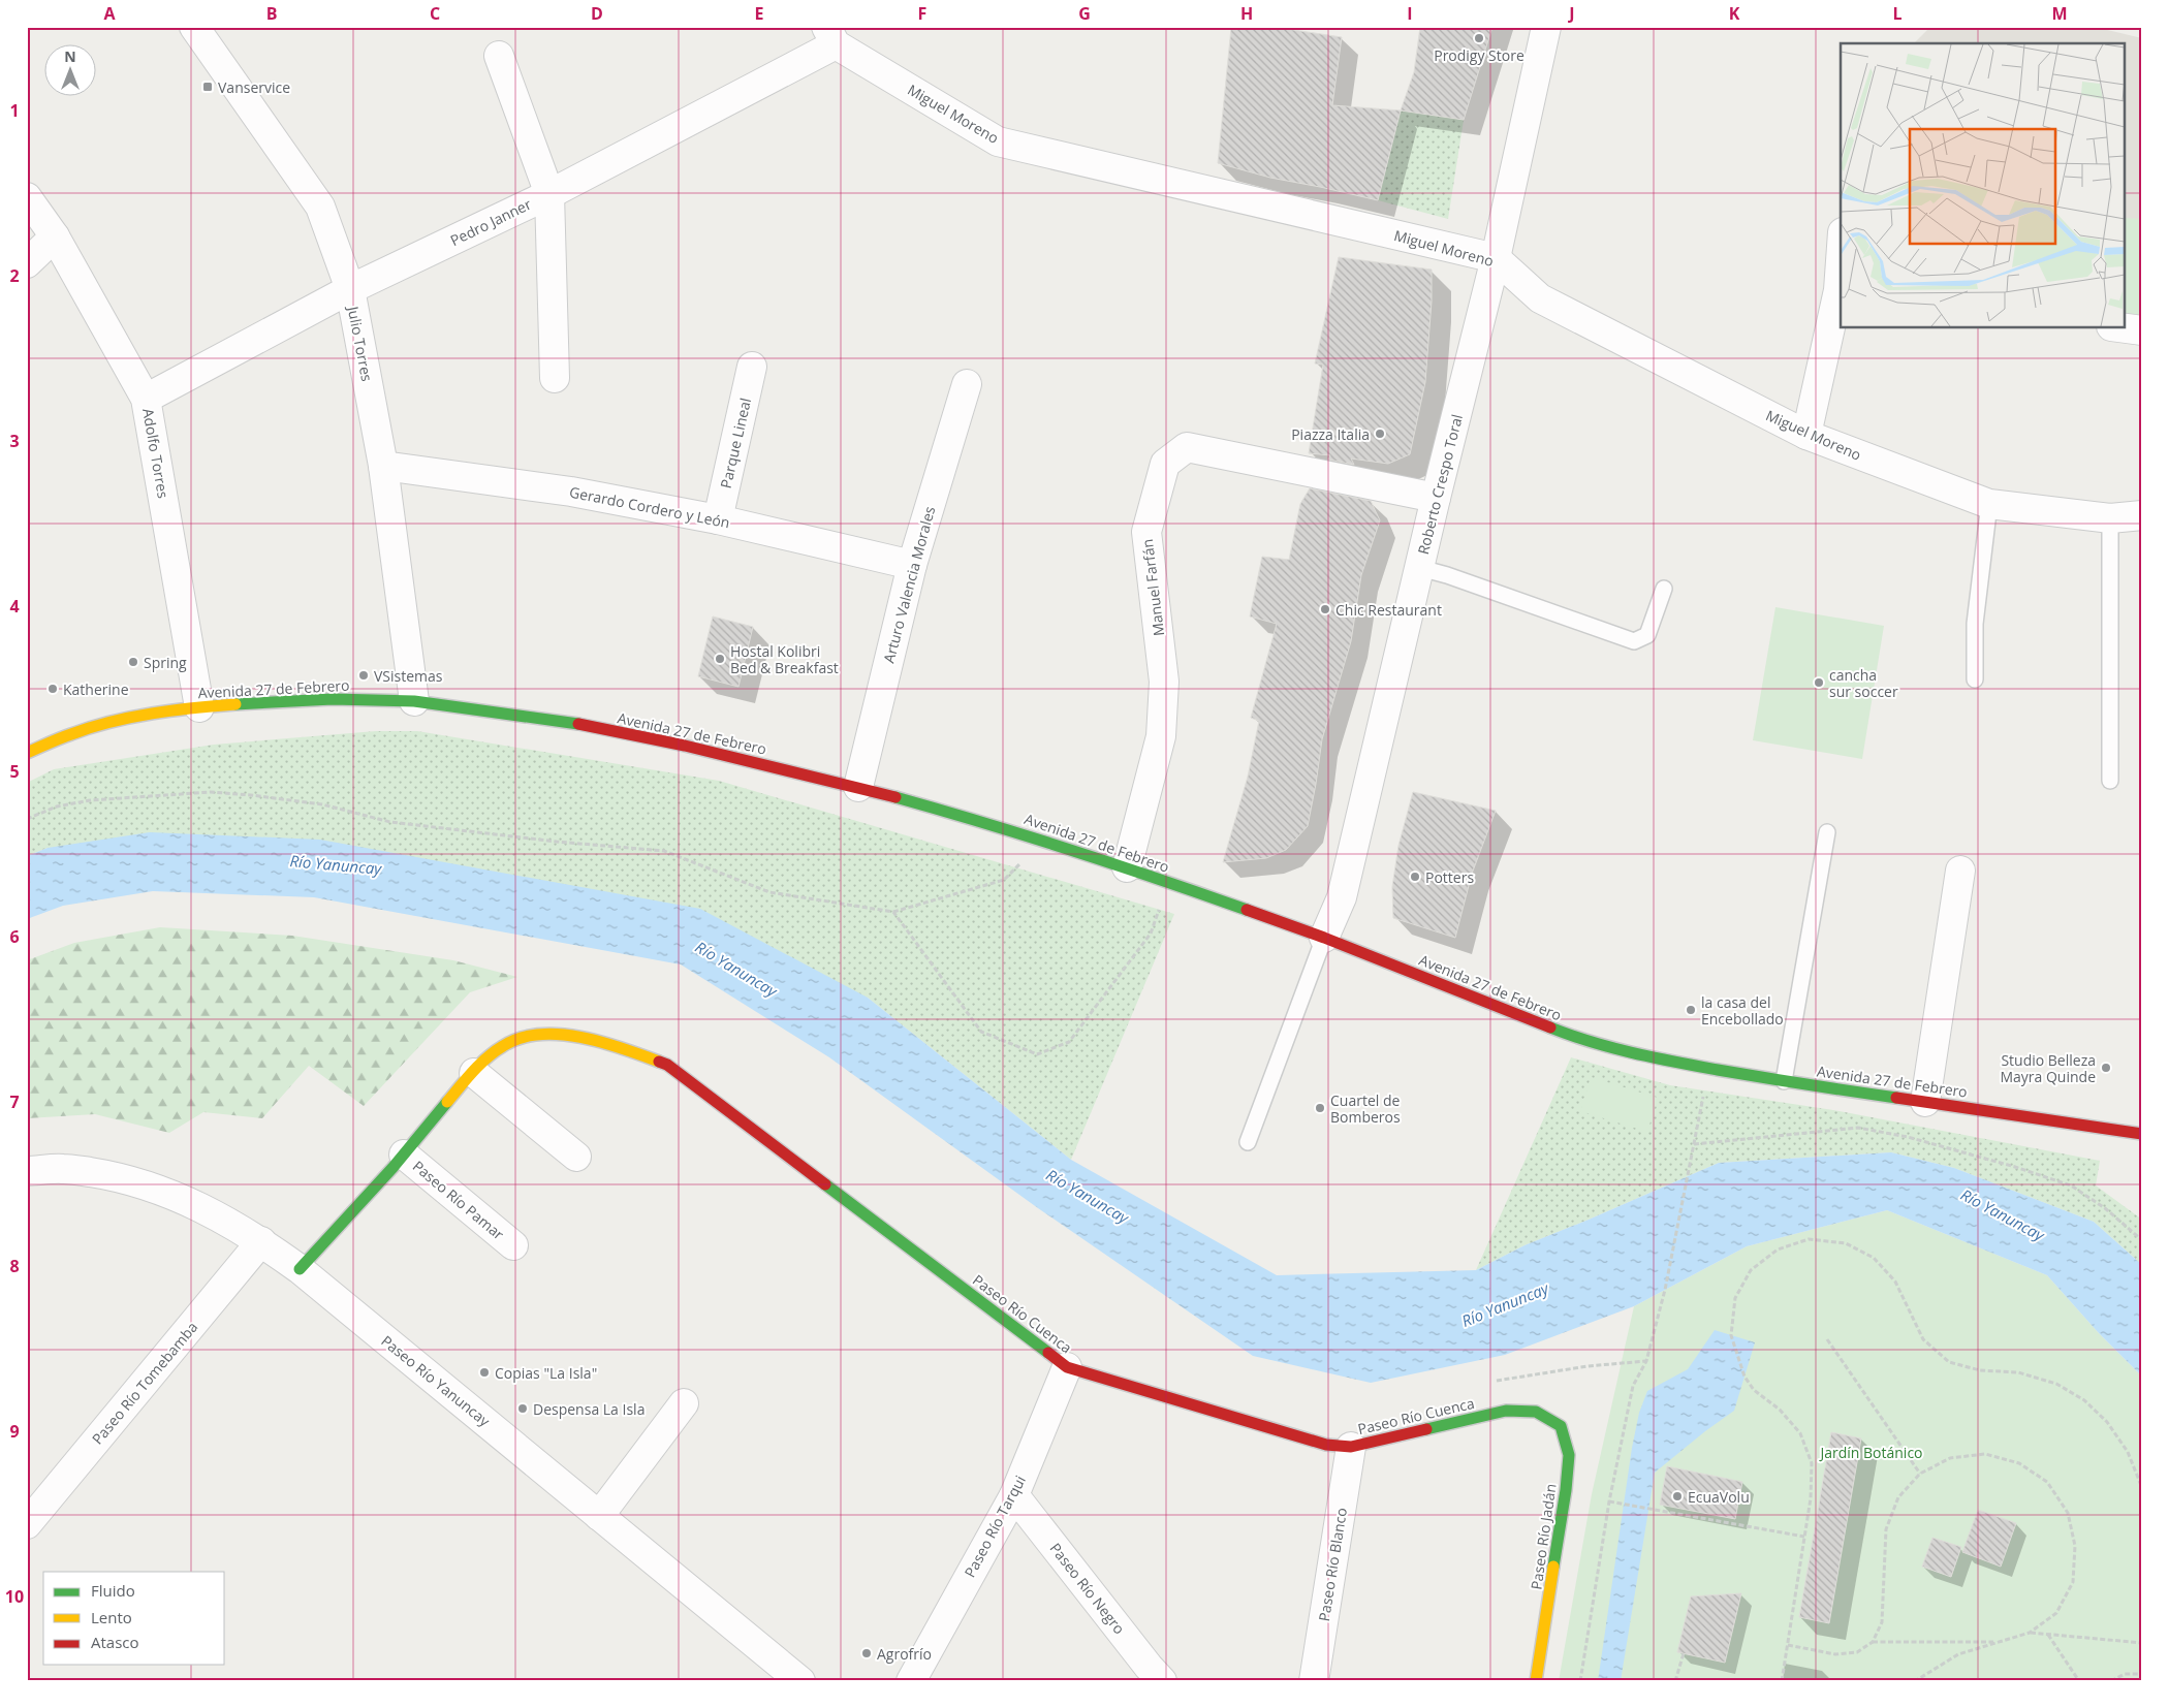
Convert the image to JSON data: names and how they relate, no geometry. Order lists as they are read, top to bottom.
{
  "streets": {
    "street": [
      "Miguel Moreno",
      "Pedro Janner",
      "Julio Torres",
      "Parque Lineal",
      "Adolfo Torres",
      "Roberto Crespo Toral",
      "Gerardo Cordero y León",
      "Arturo Valencia Morales",
      "Manuel Farfán",
      "Avenida 27 de Febrero",
      "Paseo Río Pamar",
      "Paseo Río Cuenca",
      "Paseo Río Yanuncay",
      "Paseo Río Tomebamba",
      "Paseo Río Tarqui",
      "Paseo Río Jadán",
      "Paseo Río Blanco",
      "Paseo Río Negro"
    ]
  },
  "crossings": [
    ["Miguel Moreno", "Pedro Janner"],
    ["Miguel Moreno", "Roberto Crespo Toral"],
    ["Pedro Janner", "Julio Torres"],
    ["Pedro Janner", "Adolfo Torres"],
    ["Julio Torres", "Gerardo Cordero y León"],
    ["Julio Torres", "Avenida 27 de Febrero"],
    ["Parque Lineal", "Gerardo Cordero y León"],
    ["Adolfo Torres", "Avenida 27 de Febrero"],
    ["Roberto Crespo Toral", "Manuel Farfán"],
    ["Roberto Crespo Toral", "Avenida 27 de Febrero"],
    ["Gerardo Cordero y León", "Arturo Valencia Morales"],
    ["Arturo Valencia Morales", "Avenida 27 de Febrero"],
    ["Manuel Farfán", "Avenida 27 de Febrero"],
    ["Paseo Río Cuenca", "Paseo Río Tarqui"],
    ["Paseo Río Cuenca", "Paseo Río Jadán"],
    ["Paseo Río Cuenca", "Paseo Río Blanco"],
    ["Paseo Río Yanuncay", "Paseo Río Tomebamba"],
    ["Paseo Río Tarqui", "Paseo Río Negro"]
  ],
  "water": ["Río Yanuncay"],
  "parks": ["Jardín Botánico"],
  "places": {
    "other": [
      "Prodigy Store",
      "Piazza Italia",
      "Chic Restaurant",
      "Hostal Kolibri Bed & Breakfast",
      "Spring",
      "VSistemas",
      "cancha sur soccer",
      "Katherine",
      "Potters",
      "la casa del Encebollado",
      "Studio Belleza Mayra Quinde",
      "Cuartel de Bomberos",
      "Copias \"La Isla\"",
      "Despensa La Isla",
      "EcuaVolu",
      "Agrofrío"
    ],
    "transit": ["Vanservice"]
  },
  "legend": ["Fluido", "Lento", "Atasco"],
  "north": "top",
  "grid": {
    "columns": [
      "A",
      "B",
      "C",
      "D",
      "E",
      "F",
      "G",
      "H",
      "I",
      "J",
      "K",
      "L",
      "M"
    ],
    "rows": [
      "1",
      "2",
      "3",
      "4",
      "5",
      "6",
      "7",
      "8",
      "9",
      "10"
    ]
  }
}
